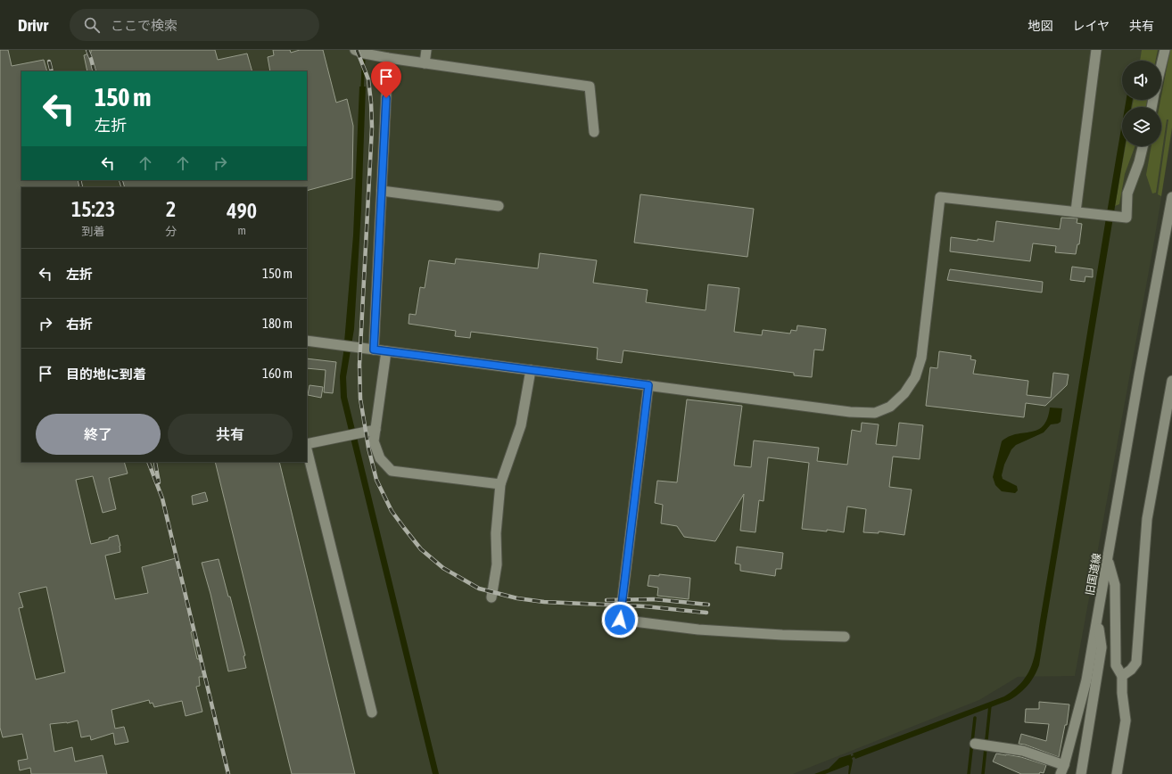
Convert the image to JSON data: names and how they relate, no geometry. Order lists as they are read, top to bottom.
{
  "streets": {
    "street": ["旧国道線"]
  },
  "page": {
    "header": "Drivr",
    "search": "ここで検索",
    "nav": ["地図", "レイヤ", "共有"],
    "turn": ["150 m", "左折"],
    "eta": [
      "15:23",
      "到着",
      "2",
      "分",
      "490",
      "m"
    ],
    "list": [
      {
        "name": "左折",
        "value": "150 m"
      },
      {
        "name": "右折",
        "value": "180 m"
      },
      {
        "name": "目的地に到着",
        "value": "160 m"
      }
    ],
    "buttons": ["終了", "共有"]
  }
}
